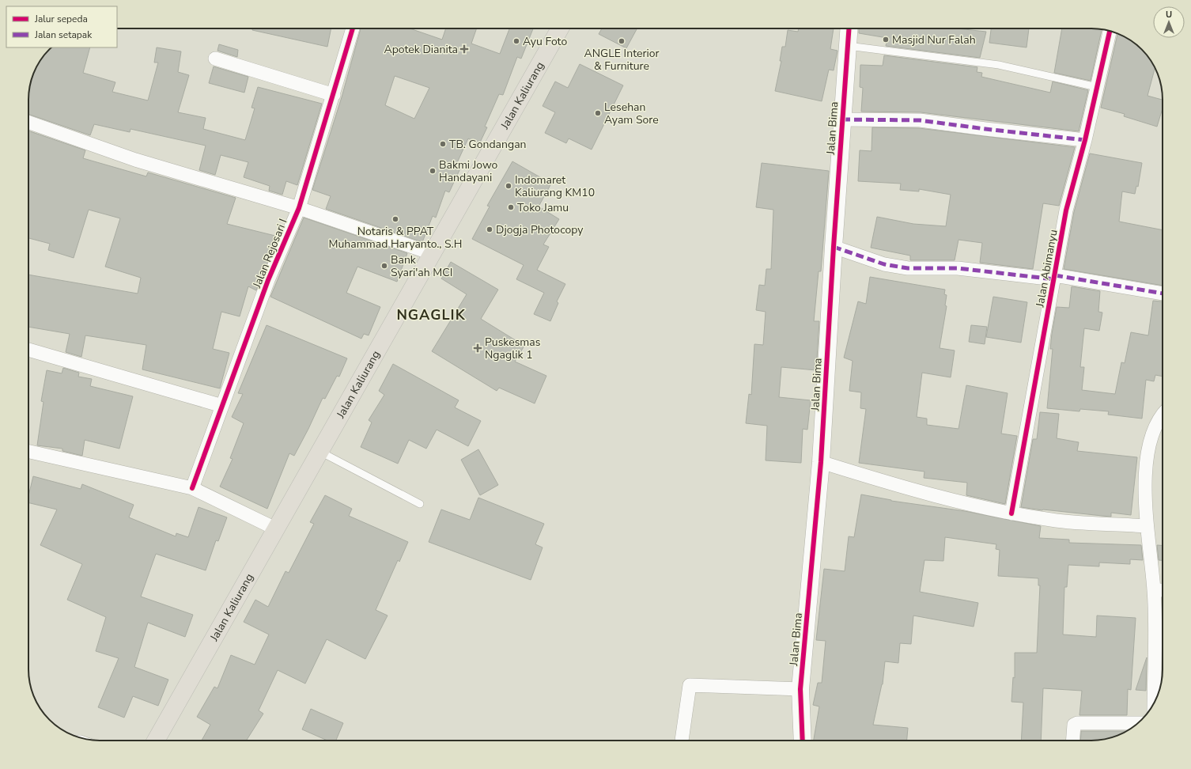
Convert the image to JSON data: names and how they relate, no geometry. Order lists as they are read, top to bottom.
{
  "streets": {
    "main road": ["Jalan Kaliurang"],
    "street": ["Jalan Bima", "Jalan Rejosari I", "Jalan Abimanyu"]
  },
  "districts": ["NGAGLIK"],
  "places": {
    "other": [
      "Masjid Nur Falah",
      "Ayu Foto",
      "ANGLE Interior & Furniture",
      "Lesehan Ayam Sore",
      "TB. Gondangan",
      "Bakmi Jowo Handayani",
      "Indomaret Kaliurang KM10",
      "Toko Jamu",
      "Notaris & PPAT Muhammad Haryanto., S.H",
      "Djogja Photocopy",
      "Bank Syari'ah MCI"
    ],
    "health": ["Apotek Dianita", "Puskesmas Ngaglik 1"]
  },
  "legend": ["Jalur sepeda", "Jalan setapak"],
  "north": "top"
}
